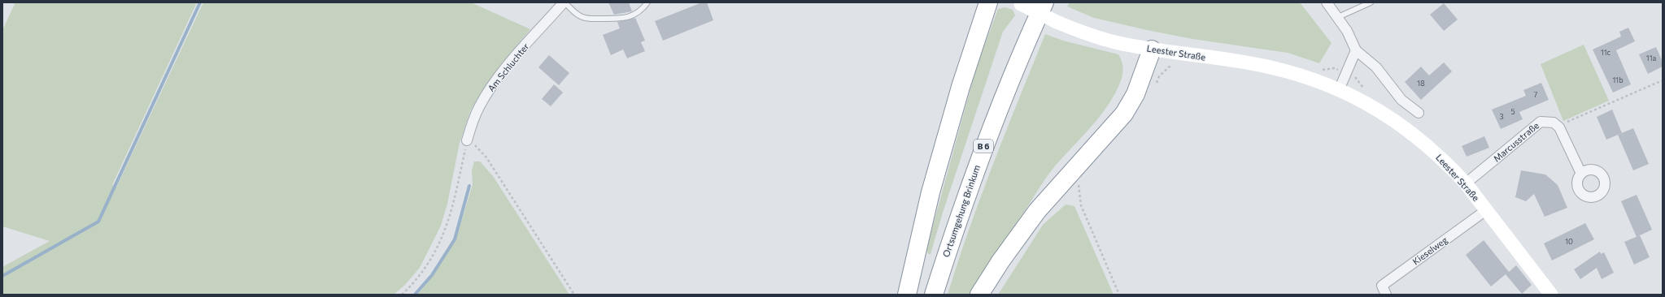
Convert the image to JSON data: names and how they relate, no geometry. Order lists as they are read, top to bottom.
{
  "streets": {
    "highway": ["B 6", "Ortsumgehung Brinkum"],
    "street": [
      "Leester Straße",
      "Am Schluchter",
      "Marcusstraße",
      "Kieselweg"
    ]
  },
  "crossings": [
    ["Leester Straße", "Marcusstraße"],
    ["Leester Straße", "Kieselweg"]
  ],
  "house_numbers": [
    "11c",
    "11a",
    "11b",
    "18",
    "7",
    "5",
    "3",
    "10"
  ]
}
